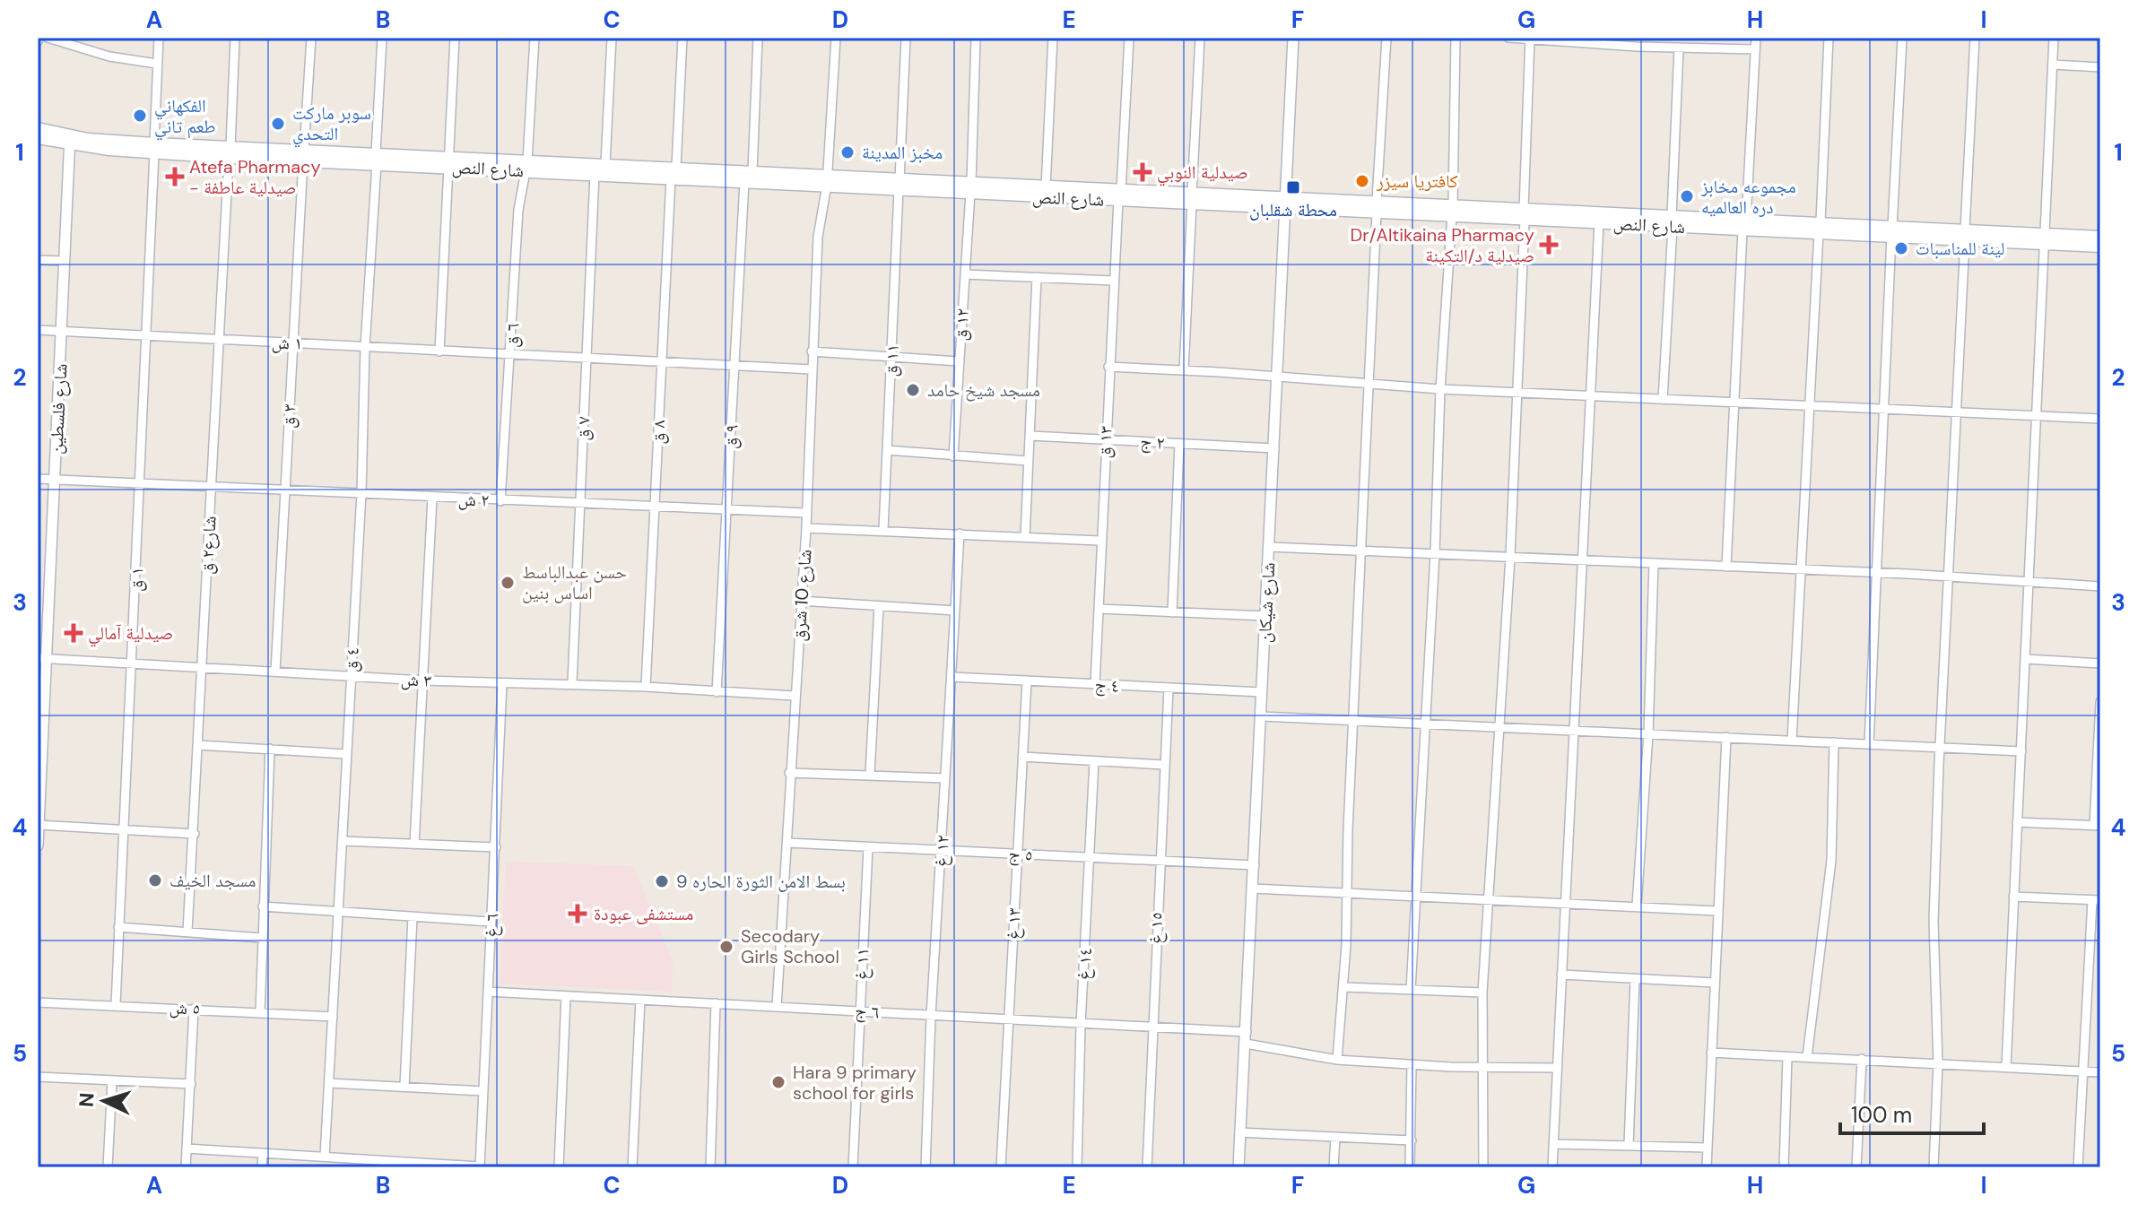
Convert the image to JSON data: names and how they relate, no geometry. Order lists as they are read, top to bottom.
{
  "streets": {
    "main road": ["شارع النص"],
    "street": [
      "١٢ ق",
      "٦ ق",
      "١ ش",
      "١١ ق",
      "شارع فلسطين",
      "٣ ق",
      "٧ ق",
      "٨ ق",
      "٩ ق",
      "١٣ ق",
      "٢ ج",
      "٢ ش",
      "شارع٢ ق",
      "١ ق",
      "شارع 10 شرق",
      "شارع شيكان",
      "٤ ق",
      "٣ ش",
      "٤ ج",
      "١٢ غ",
      "٥ ج",
      "١٣ غ",
      "٦ غ",
      "١٥ غ",
      "١١ غ",
      "١٤ غ",
      "٥ ش",
      "٦ ج"
    ]
  },
  "crossings": [
    ["شارع النص", "١٢ ق"],
    ["شارع النص", "٦ ق"],
    ["شارع النص", "١١ ق"],
    ["شارع النص", "شارع فلسطين"],
    ["شارع النص", "٣ ق"],
    ["شارع النص", "٧ ق"],
    ["شارع النص", "٨ ق"],
    ["شارع النص", "٩ ق"],
    ["شارع النص", "١٣ ق"],
    ["شارع النص", "شارع٢ ق"],
    ["شارع النص", "١ ق"],
    ["شارع النص", "شارع 10 شرق"],
    ["شارع النص", "شارع شيكان"],
    ["شارع النص", "٤ ق"],
    ["٦ ق", "١ ش"],
    ["٦ ق", "٢ ش"],
    ["١ ش", "شارع فلسطين"],
    ["١ ش", "٣ ق"],
    ["١ ش", "٧ ق"],
    ["١ ش", "٨ ق"],
    ["١ ش", "٩ ق"],
    ["١ ش", "شارع٢ ق"],
    ["١ ش", "١ ق"],
    ["١ ش", "شارع 10 شرق"],
    ["١ ش", "٤ ق"],
    ["شارع فلسطين", "٢ ش"],
    ["شارع فلسطين", "٣ ش"],
    ["٣ ق", "٢ ش"],
    ["٣ ق", "٣ ش"],
    ["٧ ق", "٢ ش"],
    ["٧ ق", "٣ ش"],
    ["٨ ق", "٢ ش"],
    ["٨ ق", "٣ ش"],
    ["٩ ق", "٢ ش"],
    ["٩ ق", "٣ ش"],
    ["١٣ ق", "٢ ج"],
    ["١٣ ق", "٤ ج"],
    ["٢ ج", "شارع شيكان"],
    ["٢ ش", "شارع٢ ق"],
    ["٢ ش", "١ ق"],
    ["٢ ش", "شارع 10 شرق"],
    ["٢ ش", "٤ ق"],
    ["شارع٢ ق", "٣ ش"],
    ["١ ق", "٣ ش"],
    ["١ ق", "٥ ش"],
    ["شارع 10 شرق", "٣ ش"],
    ["شارع 10 شرق", "٥ ج"],
    ["شارع 10 شرق", "٦ ج"],
    ["شارع شيكان", "٤ ج"],
    ["شارع شيكان", "٥ ج"],
    ["شارع شيكان", "٦ ج"],
    ["٤ ق", "٣ ش"],
    ["٤ ق", "٥ ش"],
    ["٣ ش", "٦ غ"],
    ["٤ ج", "١٢ غ"],
    ["٤ ج", "١٣ غ"],
    ["٤ ج", "١٥ غ"],
    ["١٢ غ", "٥ ج"],
    ["١٢ غ", "٦ ج"],
    ["٥ ج", "١٣ غ"],
    ["٥ ج", "١٥ غ"],
    ["٥ ج", "١١ غ"],
    ["٥ ج", "١٤ غ"],
    ["١٣ غ", "٦ ج"],
    ["٦ غ", "٦ ج"],
    ["١٥ غ", "٦ ج"],
    ["١١ غ", "٦ ج"],
    ["١٤ غ", "٦ ج"]
  ],
  "places": {
    "other": [
      "الفكهاني طعم تاني",
      "سوبر ماركت التحدي",
      "مخبز المدينة",
      "كافتريا سيزر",
      "مجموعه مخابز دره العالميه",
      "لينة للمناسبات",
      "مسجد شيخ حامد",
      "حسن عبدالباسط اساس بنين",
      "مسجد الخيف",
      "بسط الامن الثورة الحاره 9",
      "Secodary Girls School",
      "Hara 9 primary school for girls"
    ],
    "health": [
      "صيدلية النوبي",
      "Atefa Pharmacy - صيدلية عاطفة",
      "Dr/Altikaina Pharmacy صيدلية د/التكينة",
      "صيدلية آمالي",
      "مستشفى عبودة"
    ],
    "transit": ["محطة شقلبان"]
  },
  "scale_bar": "100 m",
  "north": "left",
  "grid": {
    "columns": [
      "A",
      "B",
      "C",
      "D",
      "E",
      "F",
      "G",
      "H",
      "I"
    ],
    "rows": [
      "1",
      "2",
      "3",
      "4",
      "5"
    ]
  }
}
